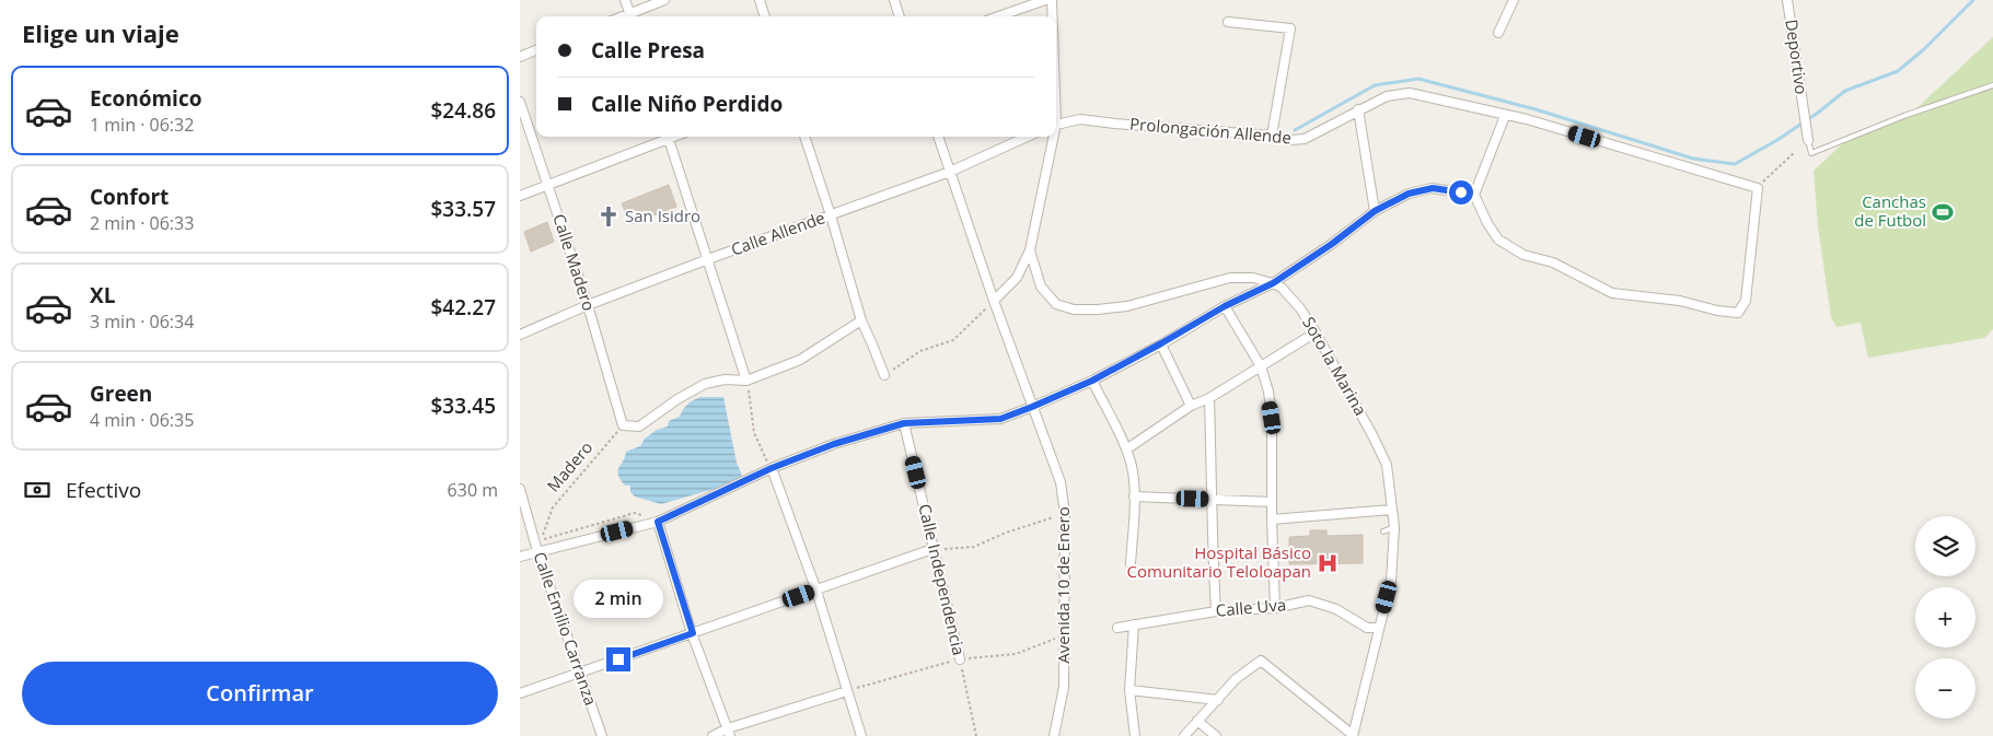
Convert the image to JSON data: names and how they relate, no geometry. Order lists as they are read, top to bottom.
{
  "streets": {
    "street": [
      "Deportivo",
      "Prolongación Allende",
      "Calle Allende",
      "Calle Madero",
      "Soto la Marina",
      "Calle Independencia",
      "Avenida 10 de Enero",
      "Calle Uva",
      "Calle Emilio Carranza"
    ],
    "path": ["Madero"]
  },
  "crossings": [
    ["Calle Allende", "Calle Madero"],
    ["Calle Allende", "Avenida 10 de Enero"],
    ["Calle Madero", "Madero"],
    ["Soto la Marina", "Calle Uva"]
  ],
  "places": {
    "sports": ["Canchas de Futbol"],
    "church": ["San Isidro"],
    "hospital": ["Hospital Básico Comunitario Teloloapan"]
  },
  "page": {
    "heading": "Elige un viaje",
    "banner": ["Calle Presa", "Calle Niño Perdido"],
    "list": [
      {
        "name": "Económico",
        "note": "1 min · 06:32",
        "value": "$24.86"
      },
      {
        "name": "Confort",
        "note": "2 min · 06:33",
        "value": "$33.57"
      },
      {
        "name": "XL",
        "note": "3 min · 06:34",
        "value": "$42.27"
      },
      {
        "name": "Green",
        "note": "4 min · 06:35",
        "value": "$33.45"
      }
    ],
    "pay": ["Efectivo", "630 m"],
    "map_buttons": ["+", "−"],
    "bubble": "2 min",
    "buttons": "Confirmar"
  }
}
